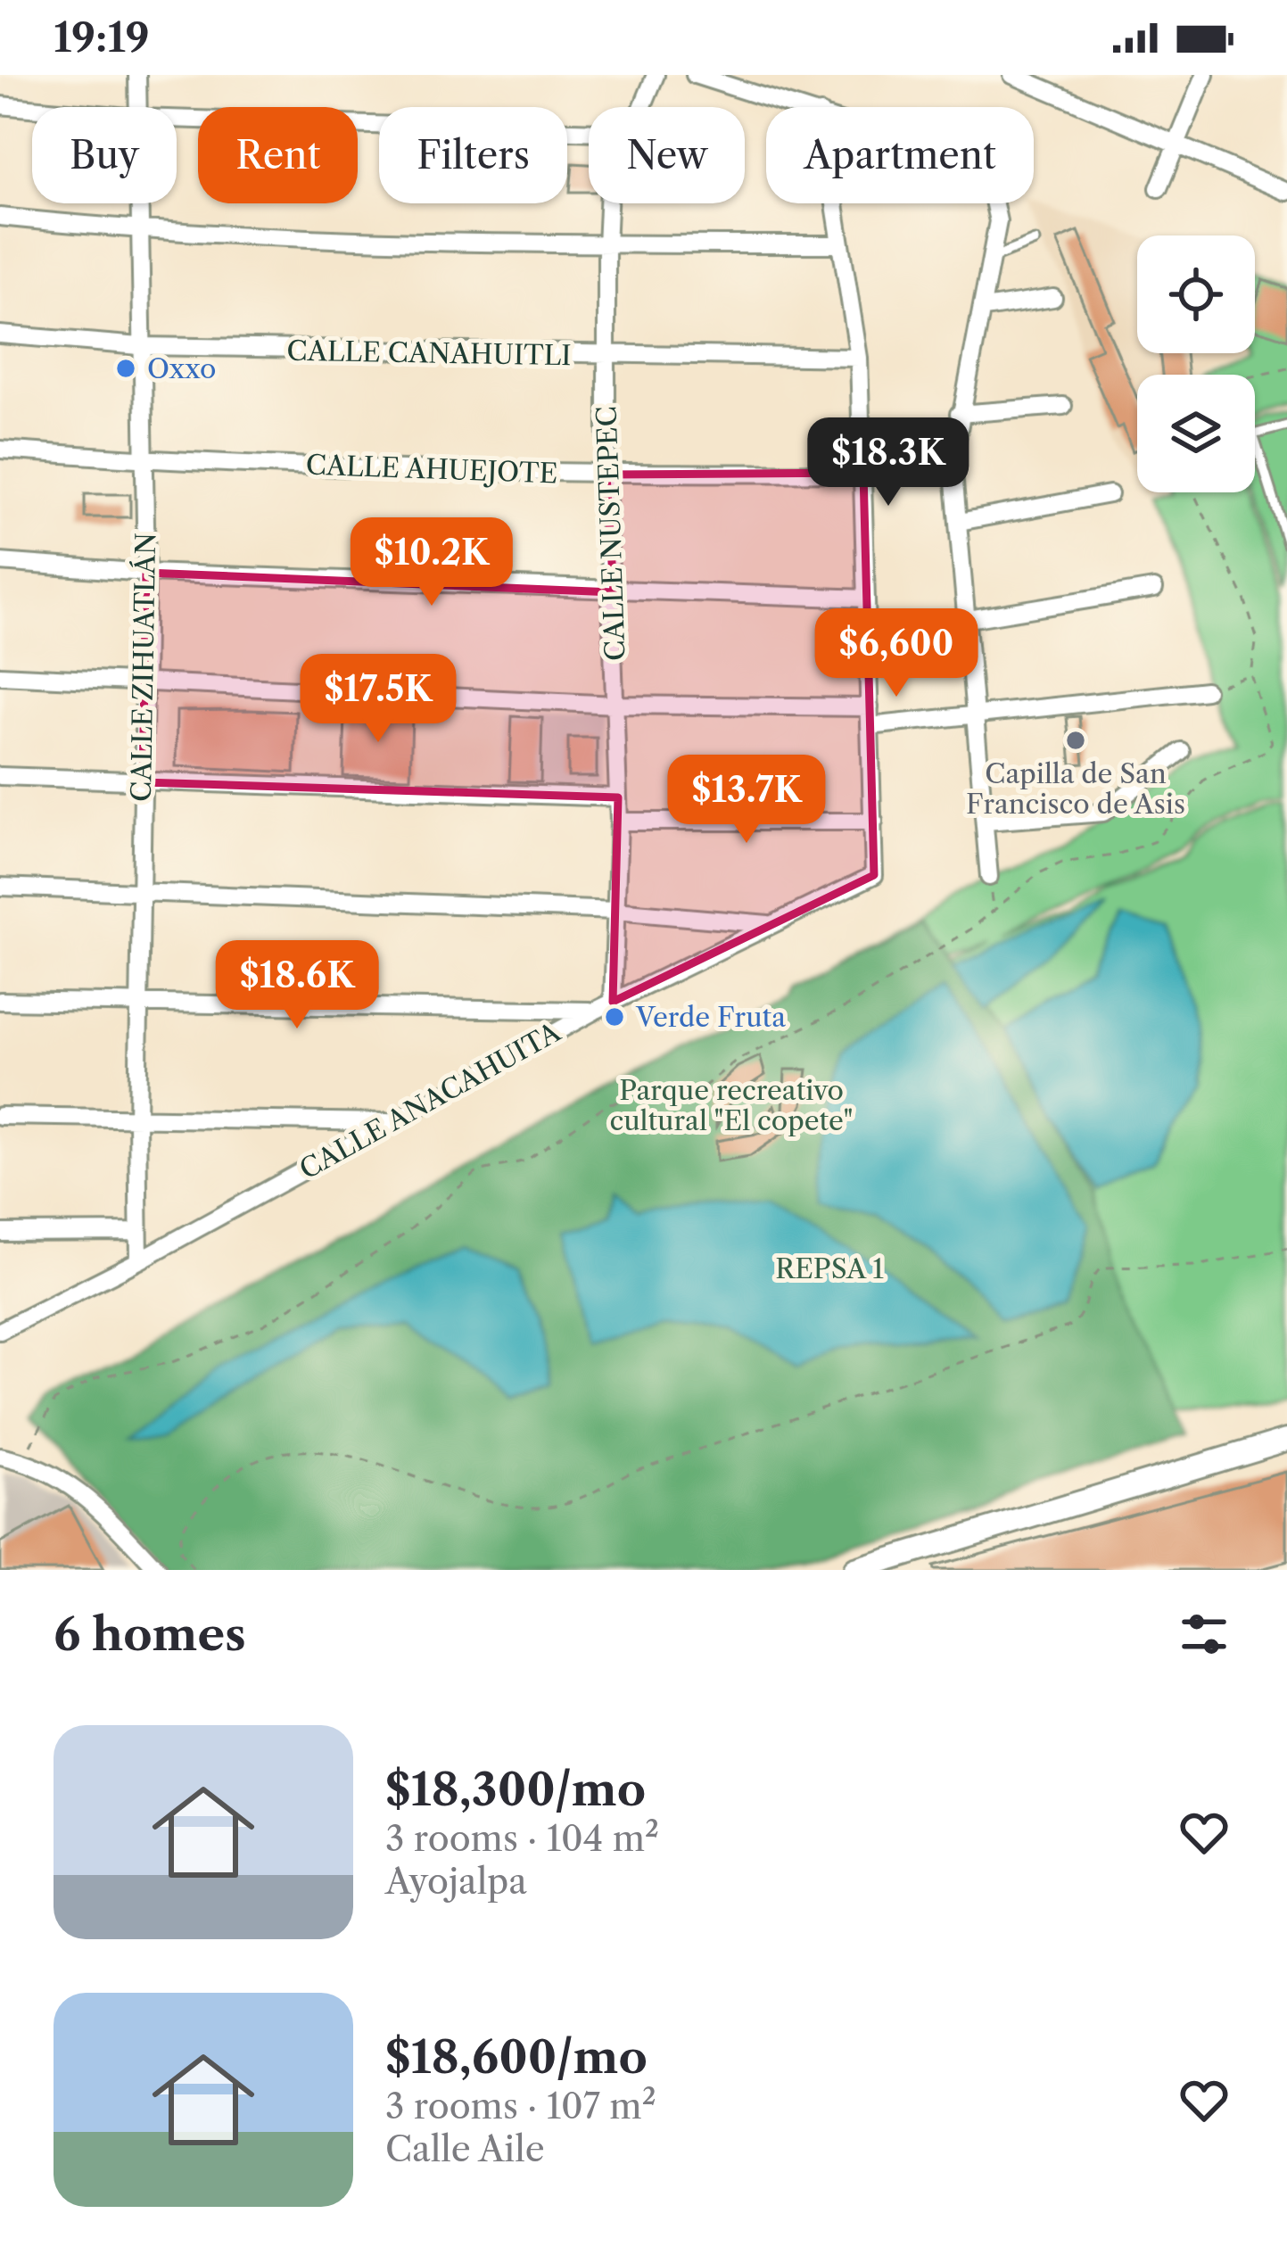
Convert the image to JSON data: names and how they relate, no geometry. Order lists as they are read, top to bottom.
{
  "streets": {
    "street": [
      "CALLE CANAHUITLI",
      "CALLE AHUEJOTE",
      "CALLE NUSTEPEC",
      "CALLE ZIHUATLÁN",
      "CALLE ANACAHUITA"
    ]
  },
  "crossings": [
    ["CALLE CANAHUITLI", "CALLE NUSTEPEC"],
    ["CALLE CANAHUITLI", "CALLE ZIHUATLÁN"],
    ["CALLE AHUEJOTE", "CALLE NUSTEPEC"],
    ["CALLE AHUEJOTE", "CALLE ZIHUATLÁN"],
    ["CALLE NUSTEPEC", "CALLE ANACAHUITA"],
    ["CALLE ZIHUATLÁN", "CALLE ANACAHUITA"]
  ],
  "parks": ["Parque recreativo cultural \"El copete\"", "REPSA 1"],
  "places": ["Oxxo", "Capilla de San Francisco de Asis", "Verde Fruta"],
  "page": {
    "status": "19:19",
    "chip": [
      "Buy",
      "Rent",
      "Filters",
      "New",
      "Apartment"
    ],
    "price": [
      "$18.3K",
      "$10.2K",
      "$6,600",
      "$17.5K",
      "$13.7K",
      "$18.6K"
    ],
    "heading": "6 homes",
    "list": [
      {
        "name": "$18,300/mo",
        "note": "3 rooms · 104 m² · Ayojalpa"
      },
      {
        "name": "$18,600/mo",
        "note": "3 rooms · 107 m² · Calle Aile"
      }
    ]
  }
}
